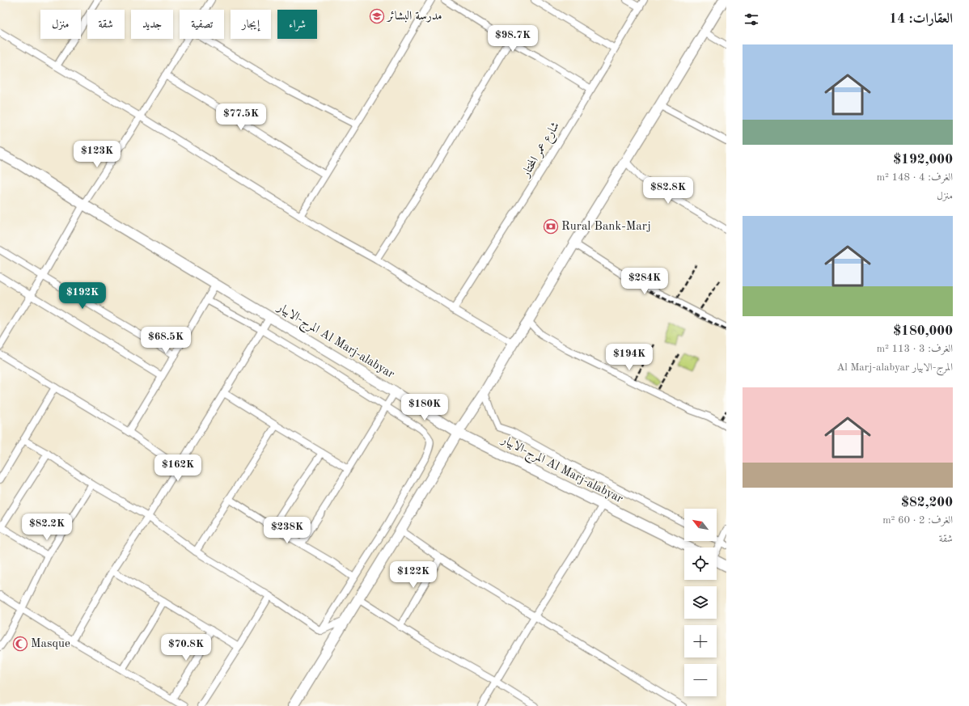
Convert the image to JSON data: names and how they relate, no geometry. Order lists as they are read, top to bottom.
{
  "streets": {
    "main road": ["المرج-الابيار Al Marj-alabyar"],
    "street": ["شارع عمر المختار"]
  },
  "places": {
    "school or university": ["مدرسة البشائر"],
    "bank": ["Rural Bank-Marj"],
    "mosque": ["Masque"]
  },
  "north": "top left",
  "page": {
    "heading": "العقارات: 14",
    "chip": [
      "شراء",
      "إيجار",
      "تصفية",
      "جديد",
      "شقة",
      "منزل"
    ],
    "price": [
      "$98.7K",
      "$77.5K",
      "$123K",
      "$82.8K",
      "$284K",
      "$192K",
      "$68.5K",
      "$194K",
      "$180K",
      "$162K",
      "$82.2K",
      "$238K",
      "$122K",
      "$70.8K"
    ],
    "list": [
      {
        "name": "$192,000",
        "note": "الغرف: 4 · 148 m² · منزل"
      },
      {
        "name": "$180,000",
        "note": "الغرف: 3 · 113 m² · المرج-الابيار Al Marj-alabyar"
      },
      {
        "name": "$82,200",
        "note": "الغرف: 2 · 60 m² · شقة"
      }
    ],
    "map_buttons": ["+", "−"]
  }
}
